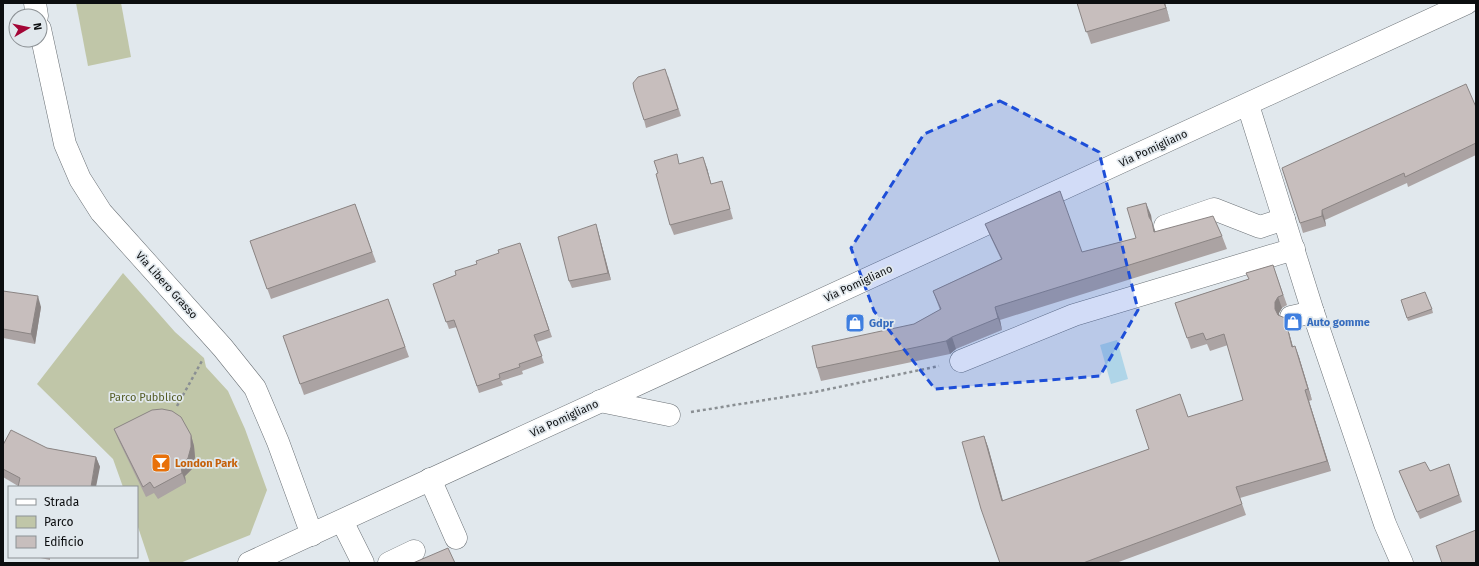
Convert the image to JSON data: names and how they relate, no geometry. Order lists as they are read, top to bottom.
{
  "streets": {
    "street": ["Via Pomigliano", "Via Libero Grasso"]
  },
  "crossings": [
    ["Via Pomigliano", "Via Libero Grasso"]
  ],
  "parks": ["Parco Pubblico"],
  "places": {
    "shop": ["Auto gomme", "Gdpr"],
    "bar": ["London Park"]
  },
  "legend": ["Strada", "Parco", "Edificio"],
  "north": "right"
}
